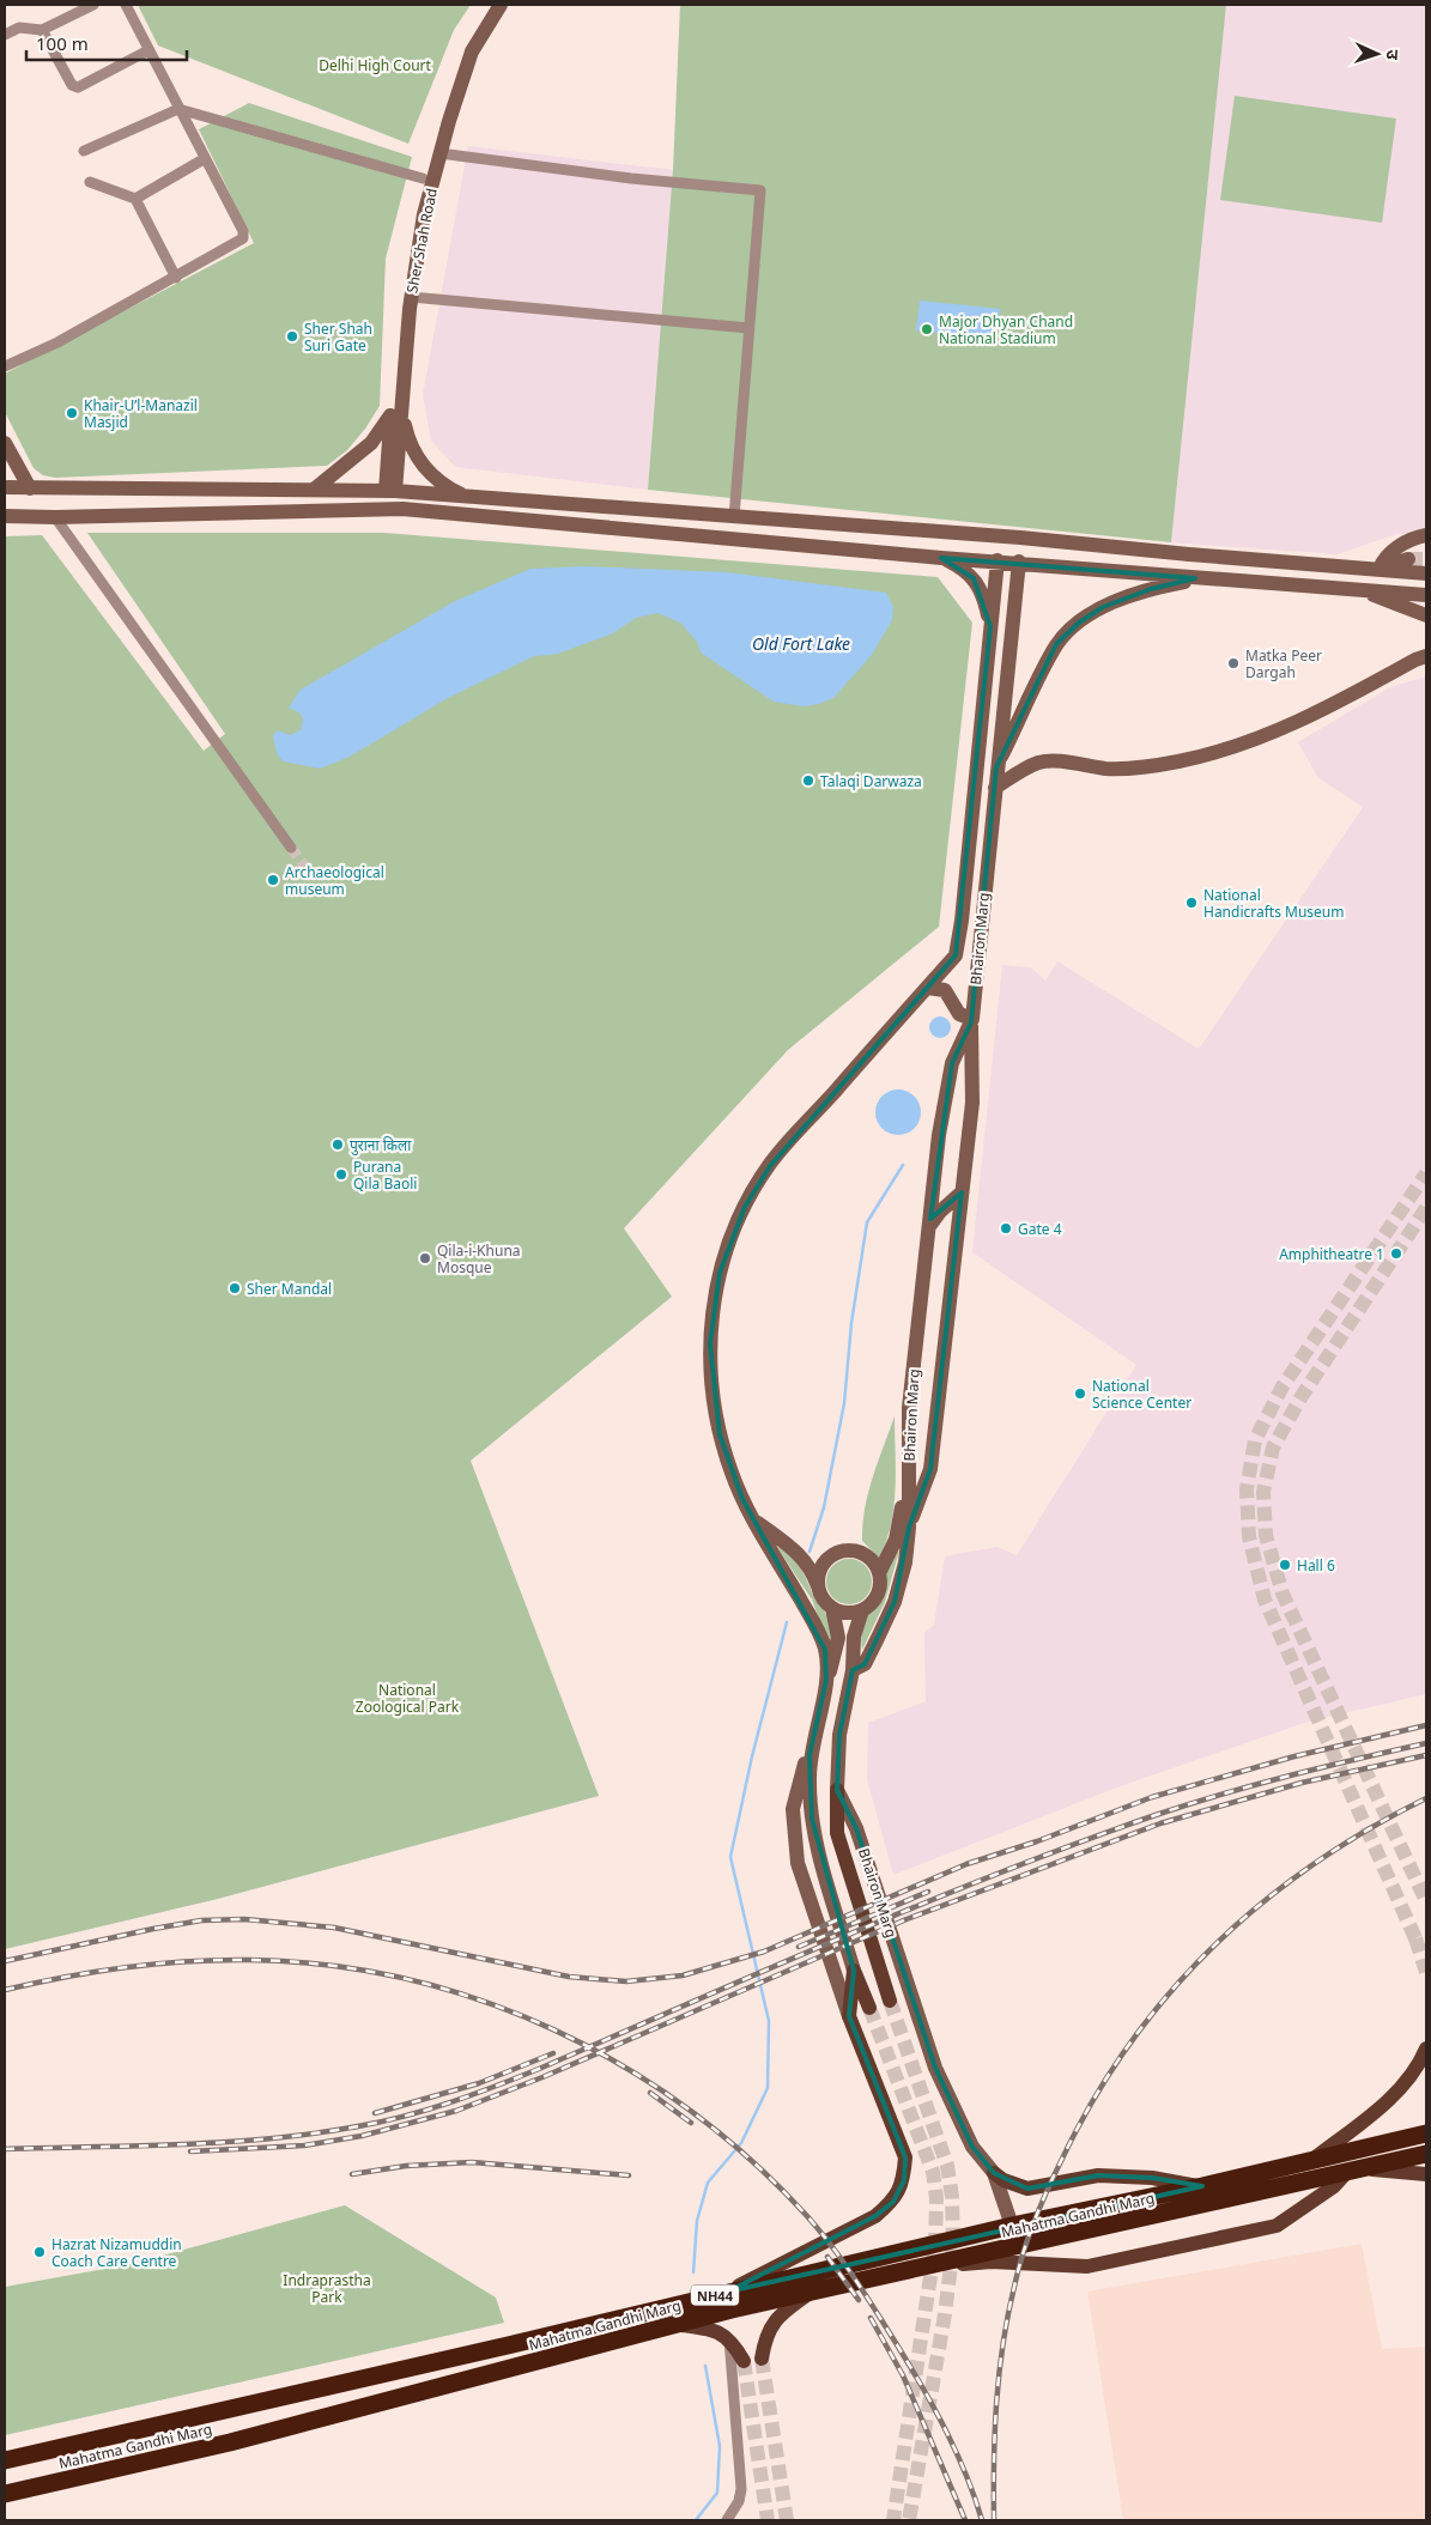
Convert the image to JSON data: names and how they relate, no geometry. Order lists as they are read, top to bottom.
{
  "streets": {
    "highway": ["Mahatma Gandhi Marg", "NH44"],
    "main road": ["Sher Shah Road", "Bhairon Marg"]
  },
  "crossings": [
    ["Bhairon Marg", "Mahatma Gandhi Marg"]
  ],
  "water": ["Old Fort Lake"],
  "parks": ["Delhi High Court", "National Zoological Park", "Indraprastha Park"],
  "places": [
    "Major Dhyan Chand National Stadium",
    "Sher Shah Suri Gate",
    "Khair-U’l-Manazil Masjid",
    "Matka Peer Dargah",
    "Talaqi Darwaza",
    "Archaeological museum",
    "National Handicrafts Museum",
    "पुराना किला",
    "Purana Qila Baoli",
    "Gate 4",
    "Amphitheatre 1",
    "Qila-i-Khuna Mosque",
    "Sher Mandal",
    "National Science Center",
    "Hall 6",
    "Hazrat Nizamuddin Coach Care Centre"
  ],
  "scale_bar": "100 m",
  "north": "right"
}
